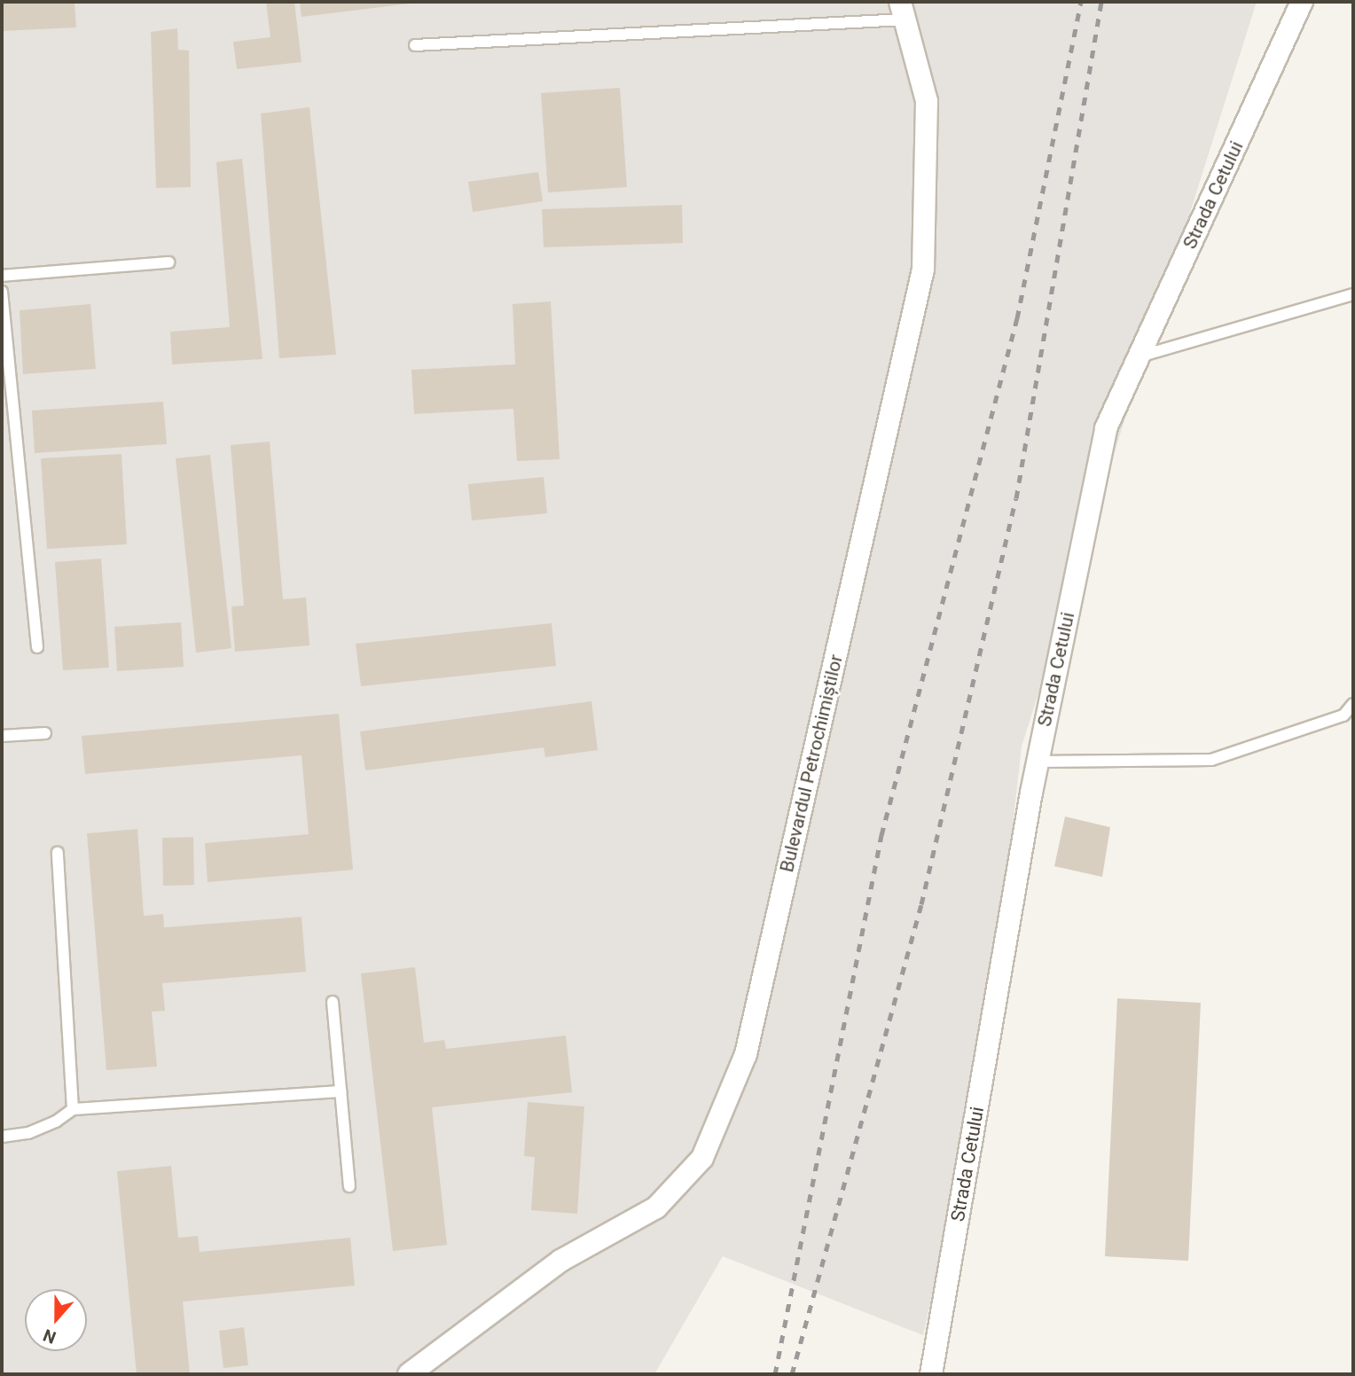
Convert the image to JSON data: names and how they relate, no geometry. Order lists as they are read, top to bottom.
{
  "streets": {
    "street": ["Strada Cetului", "Bulevardul Petrochimiștilor"]
  },
  "north": "bottom"
}
